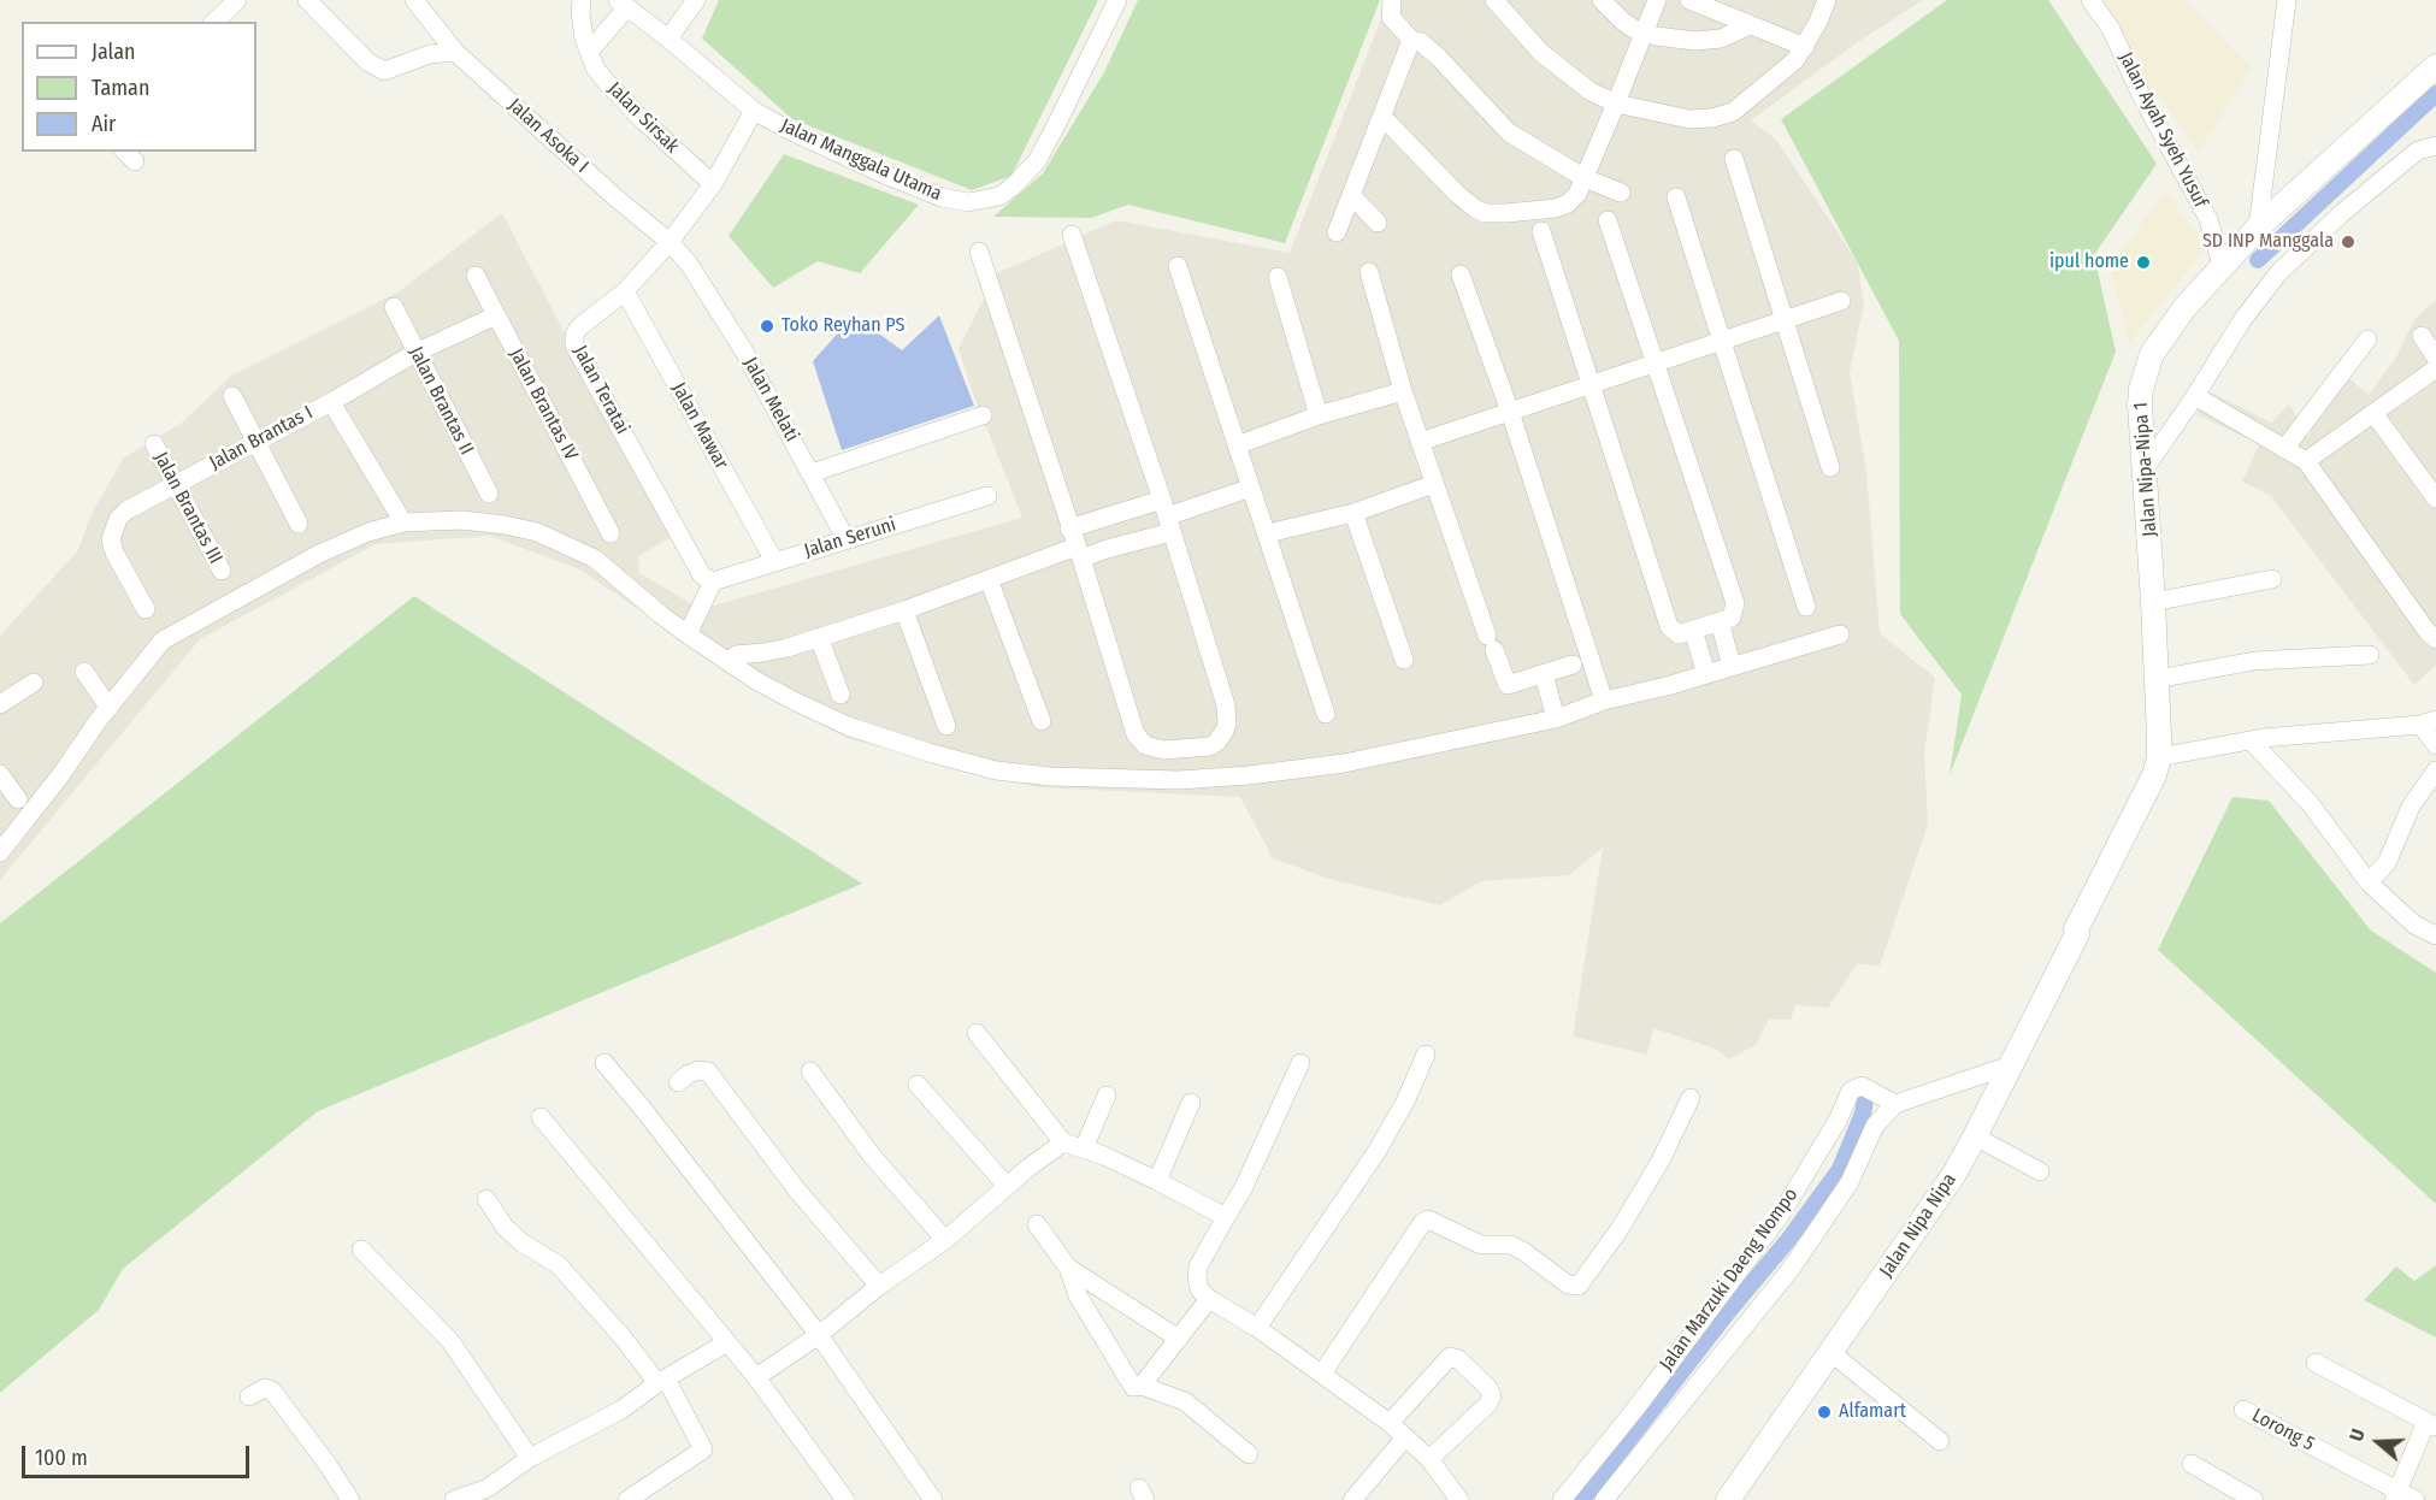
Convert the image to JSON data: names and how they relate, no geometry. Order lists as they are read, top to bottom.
{
  "streets": {
    "street": [
      "Jalan Sirsak",
      "Jalan Ayah Syeh Yusuf",
      "Jalan Asoka I",
      "Jalan Manggala Utama",
      "Jalan Teratai",
      "Jalan Melati",
      "Jalan Brantas II",
      "Jalan Brantas IV",
      "Jalan Mawar",
      "Jalan Brantas I",
      "Jalan Nipa-Nipa 1",
      "Jalan Brantas III",
      "Jalan Seruni",
      "Jalan Nipa Nipa",
      "Jalan Marzuki Daeng Nompo",
      "Lorong 5"
    ]
  },
  "crossings": [
    ["Jalan Sirsak", "Jalan Teratai"],
    ["Jalan Ayah Syeh Yusuf", "Jalan Nipa-Nipa 1"],
    ["Jalan Asoka I", "Jalan Teratai"],
    ["Jalan Asoka I", "Jalan Melati"],
    ["Jalan Manggala Utama", "Jalan Teratai"],
    ["Jalan Teratai", "Jalan Mawar"],
    ["Jalan Teratai", "Jalan Seruni"],
    ["Jalan Melati", "Jalan Seruni"],
    ["Jalan Brantas II", "Jalan Brantas I"],
    ["Jalan Brantas IV", "Jalan Brantas I"],
    ["Jalan Mawar", "Jalan Seruni"],
    ["Jalan Brantas I", "Jalan Brantas III"],
    ["Jalan Nipa-Nipa 1", "Jalan Nipa Nipa"]
  ],
  "places": [
    "SD INP Manggala",
    "ipul home",
    "Toko Reyhan PS",
    "Alfamart"
  ],
  "legend": ["Jalan", "Taman", "Air"],
  "scale_bar": "100 m",
  "north": "left"
}
